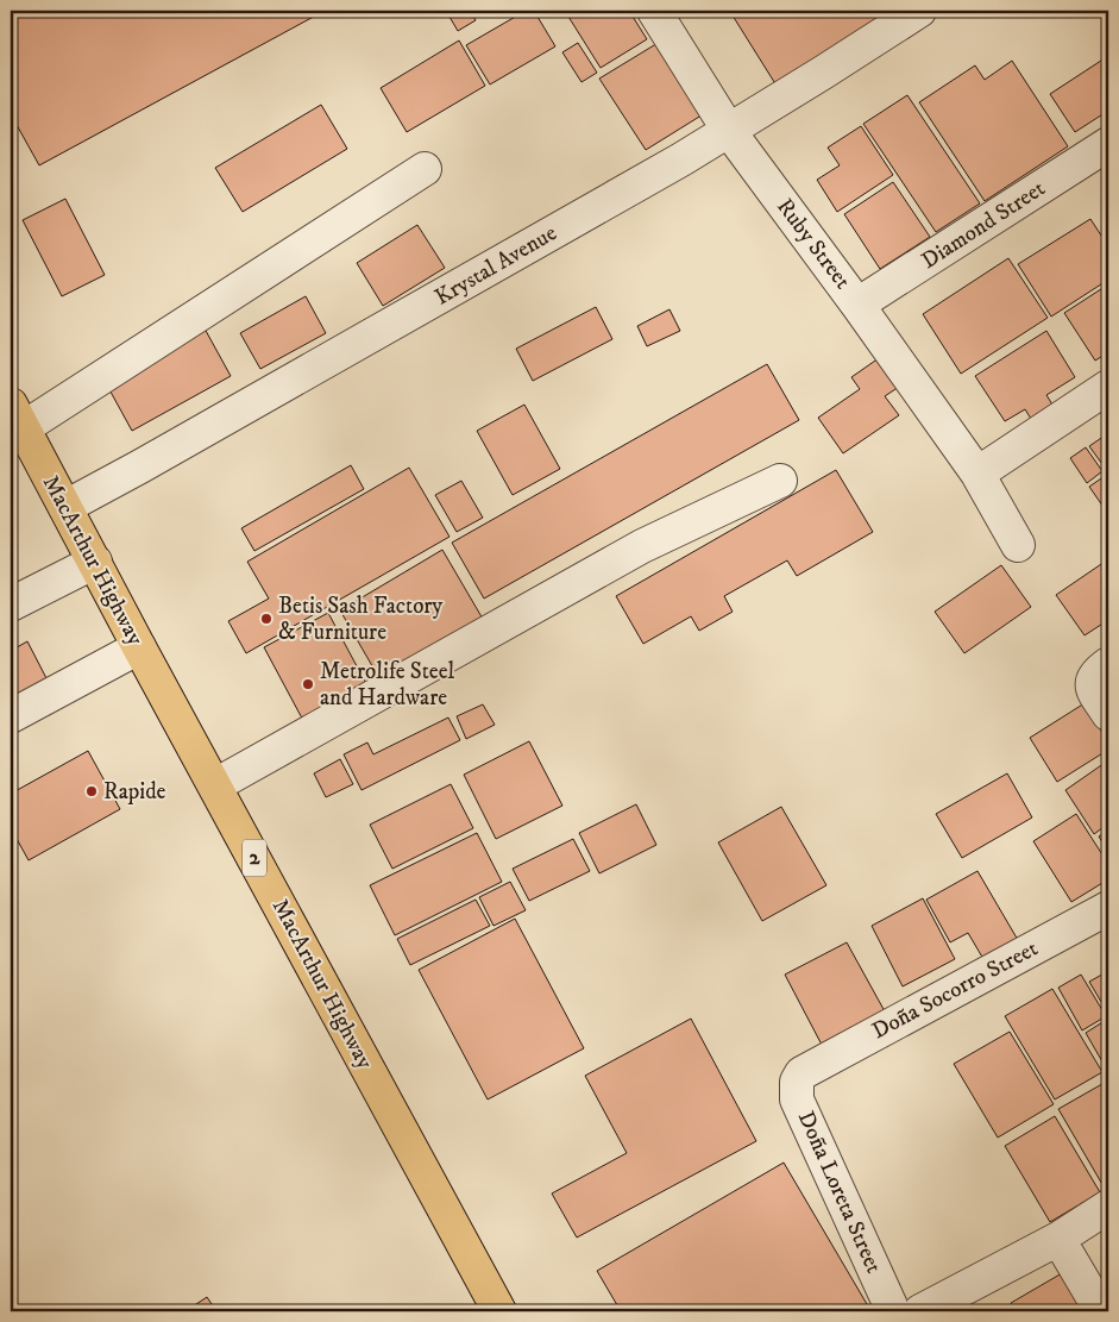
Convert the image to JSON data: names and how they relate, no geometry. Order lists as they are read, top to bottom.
{
  "streets": {
    "highway": ["MacArthur Highway", "2"],
    "street": [
      "Diamond Street",
      "Ruby Street",
      "Krystal Avenue",
      "Doña Socorro Street",
      "Doña Loreta Street"
    ]
  },
  "crossings": [
    ["Diamond Street", "Ruby Street"],
    ["Ruby Street", "Krystal Avenue"],
    ["Krystal Avenue", "MacArthur Highway"],
    ["Doña Socorro Street", "Doña Loreta Street"]
  ],
  "places": ["Betis Sash Factory & Furniture", "Metrolife Steel and Hardware", "Rapide"]
}
